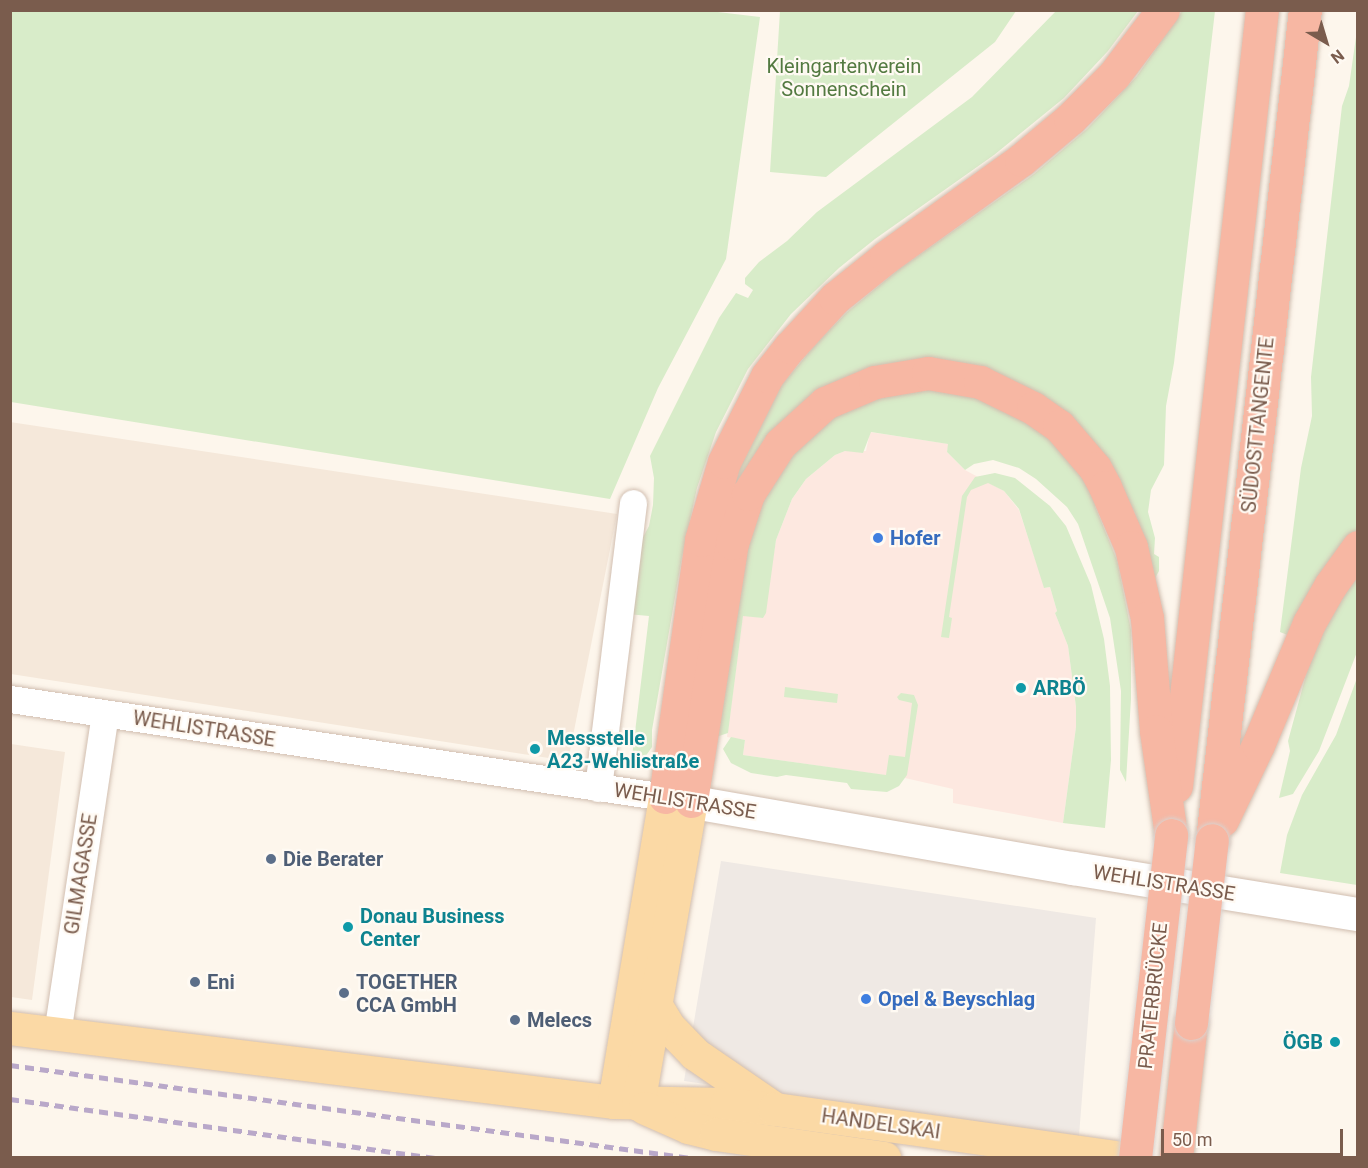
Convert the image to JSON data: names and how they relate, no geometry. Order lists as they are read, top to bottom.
{
  "streets": {
    "highway": ["SÜDOSTTANGENTE", "PRATERBRÜCKE"],
    "main road": ["HANDELSKAI"],
    "street": ["WEHLISTRASSE", "GILMAGASSE"]
  },
  "crossings": [
    ["SÜDOSTTANGENTE", "PRATERBRÜCKE"],
    ["WEHLISTRASSE", "GILMAGASSE"],
    ["GILMAGASSE", "HANDELSKAI"]
  ],
  "parks": ["Kleingartenverein Sonnenschein"],
  "places": [
    "Hofer",
    "ARBÖ",
    "Messstelle A23-Wehlistraße",
    "Die Berater",
    "Donau Business Center",
    "Eni",
    "TOGETHER CCA GmbH",
    "Opel & Beyschlag",
    "Melecs",
    "ÖGB"
  ],
  "scale_bar": "50 m",
  "north": "bottom right"
}
